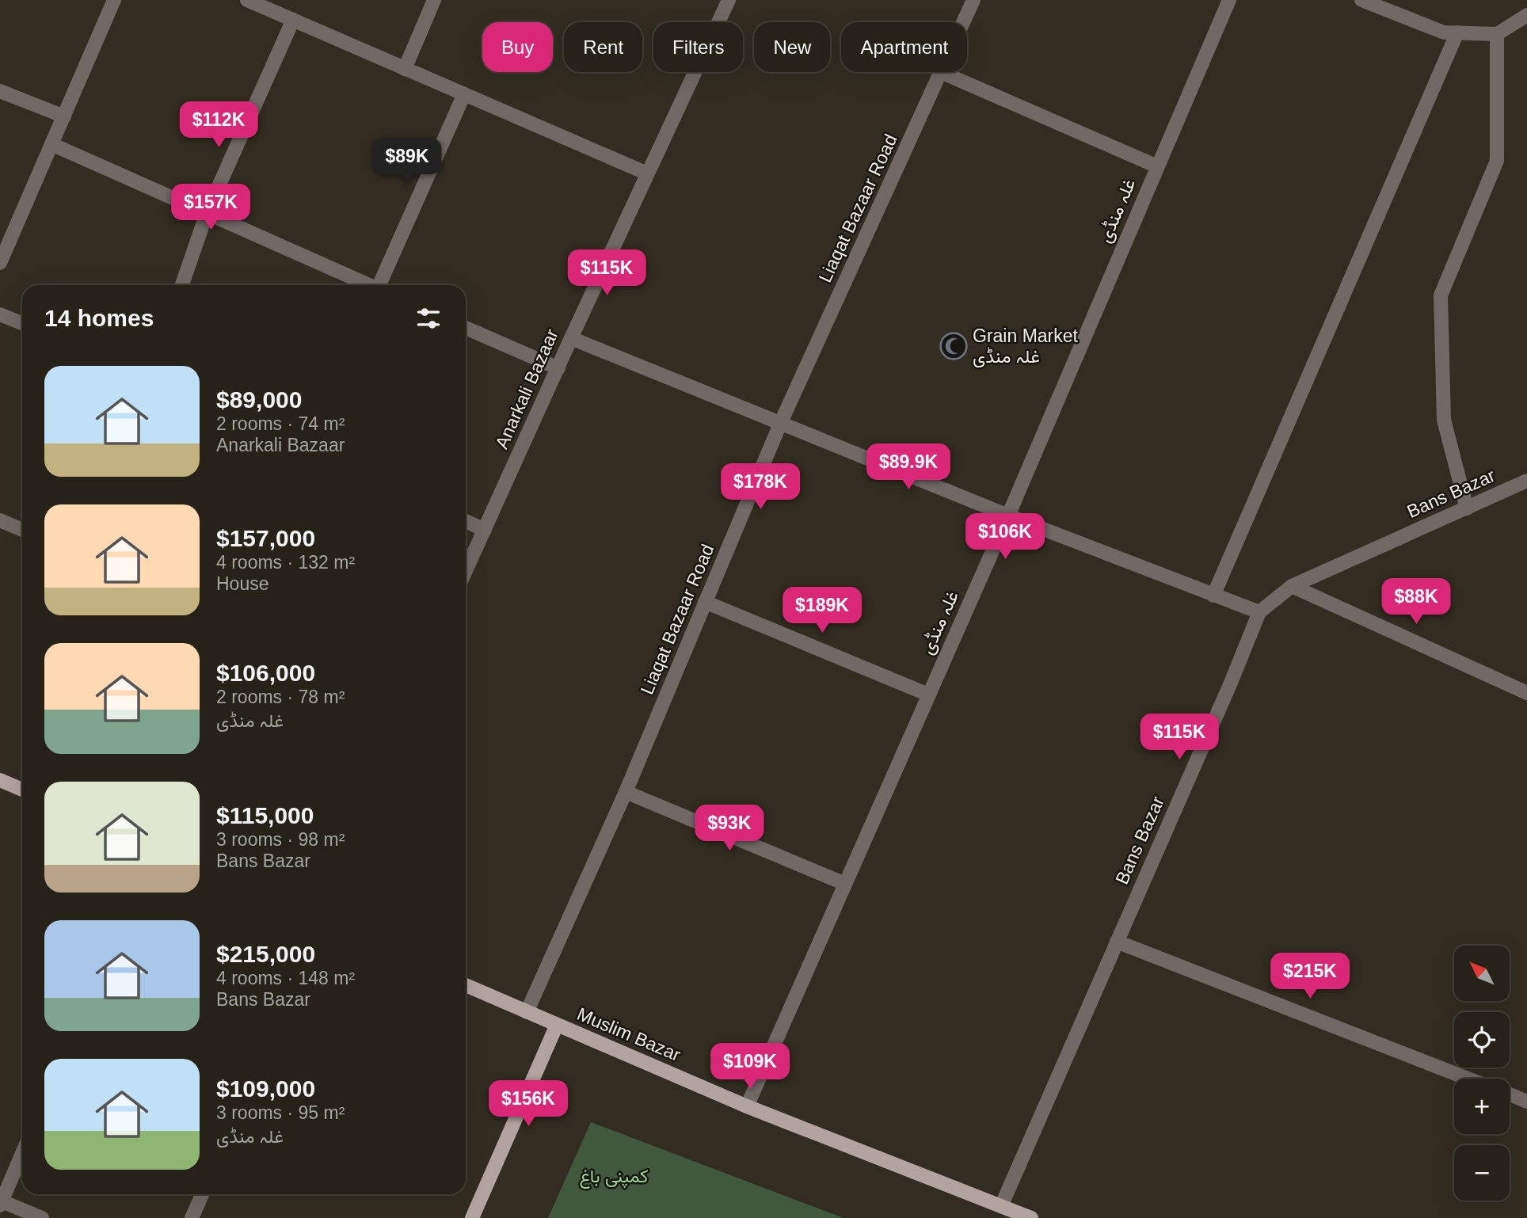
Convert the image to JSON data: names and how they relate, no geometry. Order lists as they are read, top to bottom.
{
  "streets": {
    "main road": ["Muslim Bazar"],
    "street": [
      "Liaqat Bazaar Road",
      "غلہ منڈی",
      "Anarkali Bazaar",
      "Bans Bazar"
    ]
  },
  "crossings": [
    ["Liaqat Bazaar Road", "Muslim Bazar"],
    ["غلہ منڈی", "Muslim Bazar"],
    ["Bans Bazar", "Muslim Bazar"]
  ],
  "parks": ["کمپنی باغ"],
  "places": {
    "mosque": ["Grain Market غلہ منڈی"]
  },
  "north": "top left",
  "page": {
    "chip": [
      "Buy",
      "Rent",
      "Filters",
      "New",
      "Apartment"
    ],
    "price": [
      "$112K",
      "$89K",
      "$157K",
      "$115K",
      "$89.9K",
      "$178K",
      "$106K",
      "$88K",
      "$189K",
      "$115K",
      "$93K",
      "$215K",
      "$109K",
      "$156K"
    ],
    "heading": "14 homes",
    "list": [
      {
        "name": "$89,000",
        "note": "2 rooms · 74 m² · Anarkali Bazaar"
      },
      {
        "name": "$157,000",
        "note": "4 rooms · 132 m² · House"
      },
      {
        "name": "$106,000",
        "note": "2 rooms · 78 m² · غلہ منڈی"
      },
      {
        "name": "$115,000",
        "note": "3 rooms · 98 m² · Bans Bazar"
      },
      {
        "name": "$215,000",
        "note": "4 rooms · 148 m² · Bans Bazar"
      },
      {
        "name": "$109,000",
        "note": "3 rooms · 95 m² · غلہ منڈی"
      }
    ],
    "map_buttons": ["+", "−"]
  }
}
